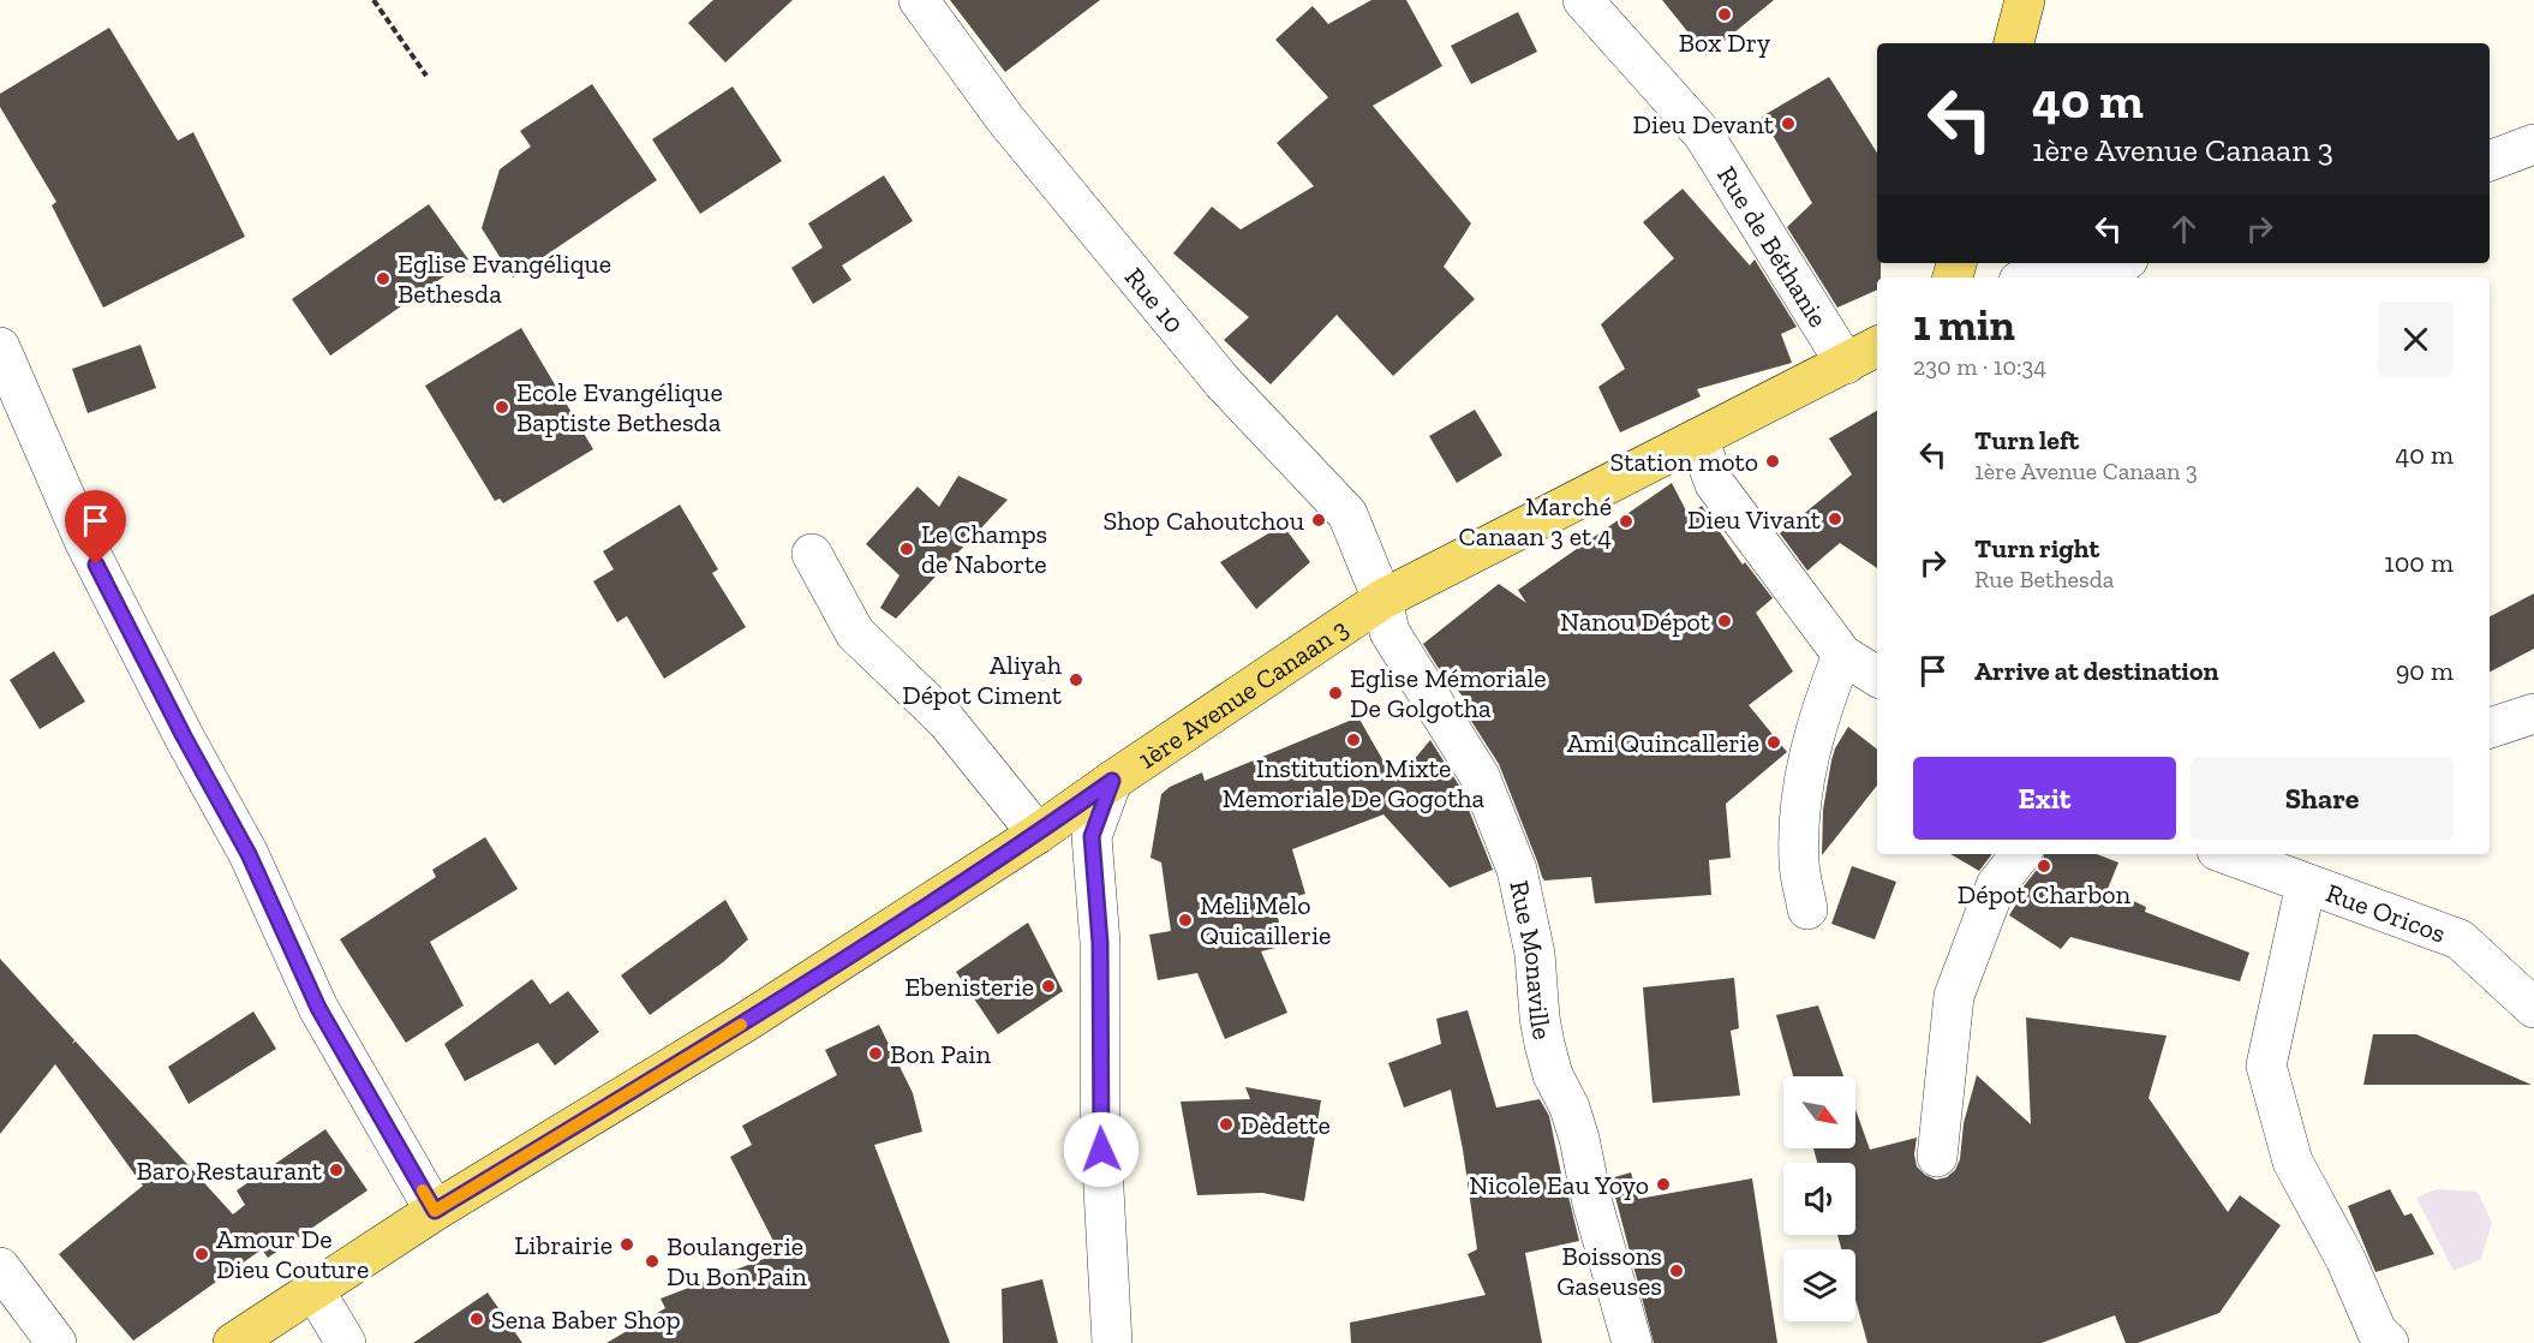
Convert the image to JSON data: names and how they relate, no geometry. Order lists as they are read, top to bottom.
{
  "streets": {
    "main road": ["1ère Avenue Canaan 3"],
    "street": [
      "Rue de Béthanie",
      "Rue 10",
      "Rue Oricos",
      "Rue Monaville"
    ]
  },
  "crossings": [
    ["Rue de Béthanie", "1ère Avenue Canaan 3"],
    ["Rue 10", "1ère Avenue Canaan 3"],
    ["Rue 10", "Rue Monaville"],
    ["1ère Avenue Canaan 3", "Rue Monaville"]
  ],
  "places": [
    "Box Dry",
    "Dieu Devant",
    "Eglise Evangélique Bethesda",
    "Ecole Evangélique Baptiste Bethesda",
    "Station moto",
    "Dieu Vivant",
    "Shop Cahoutchou",
    "Marché Canaan 3 et 4",
    "Le Champs de Naborte",
    "Nanou Dépot",
    "Aliyah Dépot Ciment",
    "Eglise Mémoriale De Golgotha",
    "Institution Mixte Memoriale De Gogotha",
    "Ami Quincallerie",
    "Dépot Charbon",
    "Meli Melo Quicaillerie",
    "Ebenisterie",
    "Bon Pain",
    "Dèdette",
    "Baro Restaurant",
    "Nicole Eau Yoyo",
    "Librairie",
    "Amour De Dieu Couture",
    "Boulangerie Du Bon Pain",
    "Boissons Gaseuses",
    "Sena Baber Shop"
  ],
  "north": "bottom right",
  "page": {
    "turn": ["40 m", "1ère Avenue Canaan 3"],
    "heading": ["1 min", "230 m · 10:34"],
    "list": [
      {
        "name": "Turn left",
        "note": "1ère Avenue Canaan 3",
        "value": "40 m"
      },
      {
        "name": "Turn right",
        "note": "Rue Bethesda",
        "value": "100 m"
      },
      {
        "name": "Arrive at destination",
        "value": "90 m"
      }
    ],
    "buttons": ["Exit", "Share"]
  }
}
